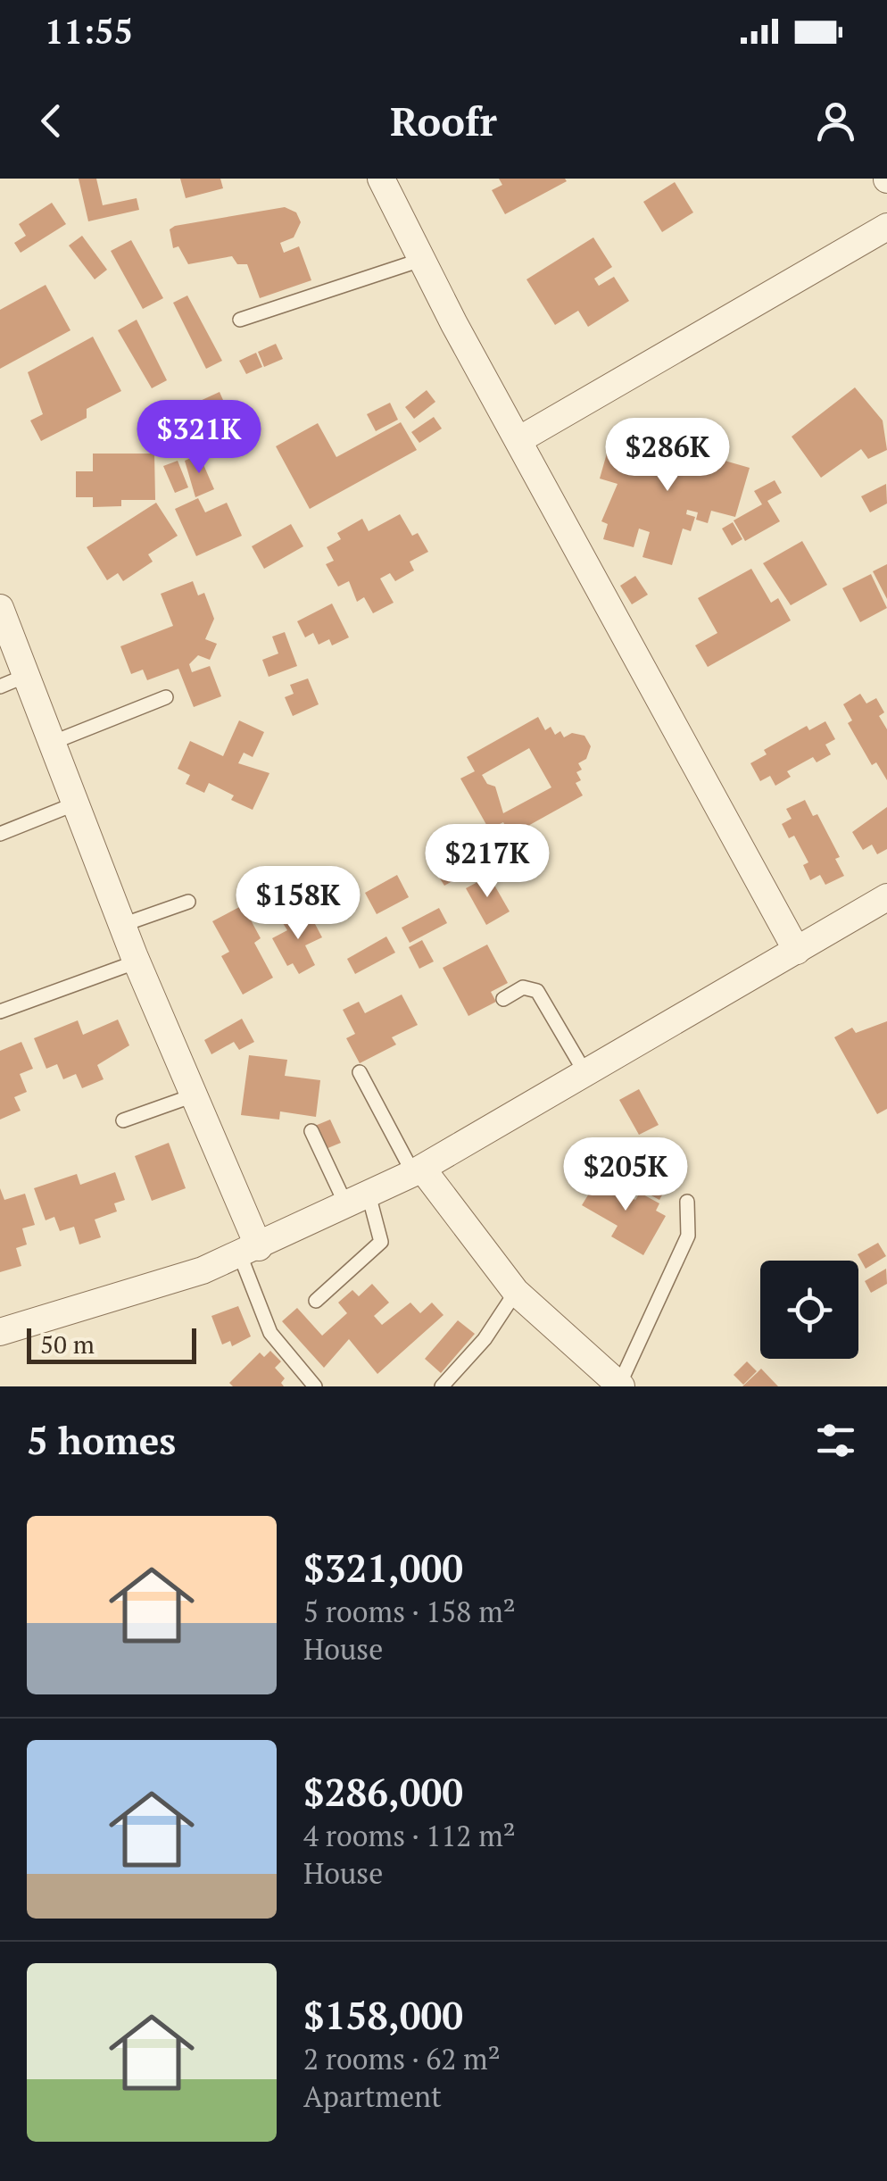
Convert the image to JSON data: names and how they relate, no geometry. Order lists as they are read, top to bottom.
{
  "scale_bar": "50 m",
  "page": {
    "status": "11:55",
    "header": "Roofr",
    "price": [
      "$321K",
      "$286K",
      "$217K",
      "$158K",
      "$205K"
    ],
    "scale": "50 m",
    "heading": "5 homes",
    "list": [
      {
        "name": "$321,000",
        "note": "5 rooms · 158 m² · House"
      },
      {
        "name": "$286,000",
        "note": "4 rooms · 112 m² · House"
      },
      {
        "name": "$158,000",
        "note": "2 rooms · 62 m² · Apartment"
      }
    ]
  }
}
